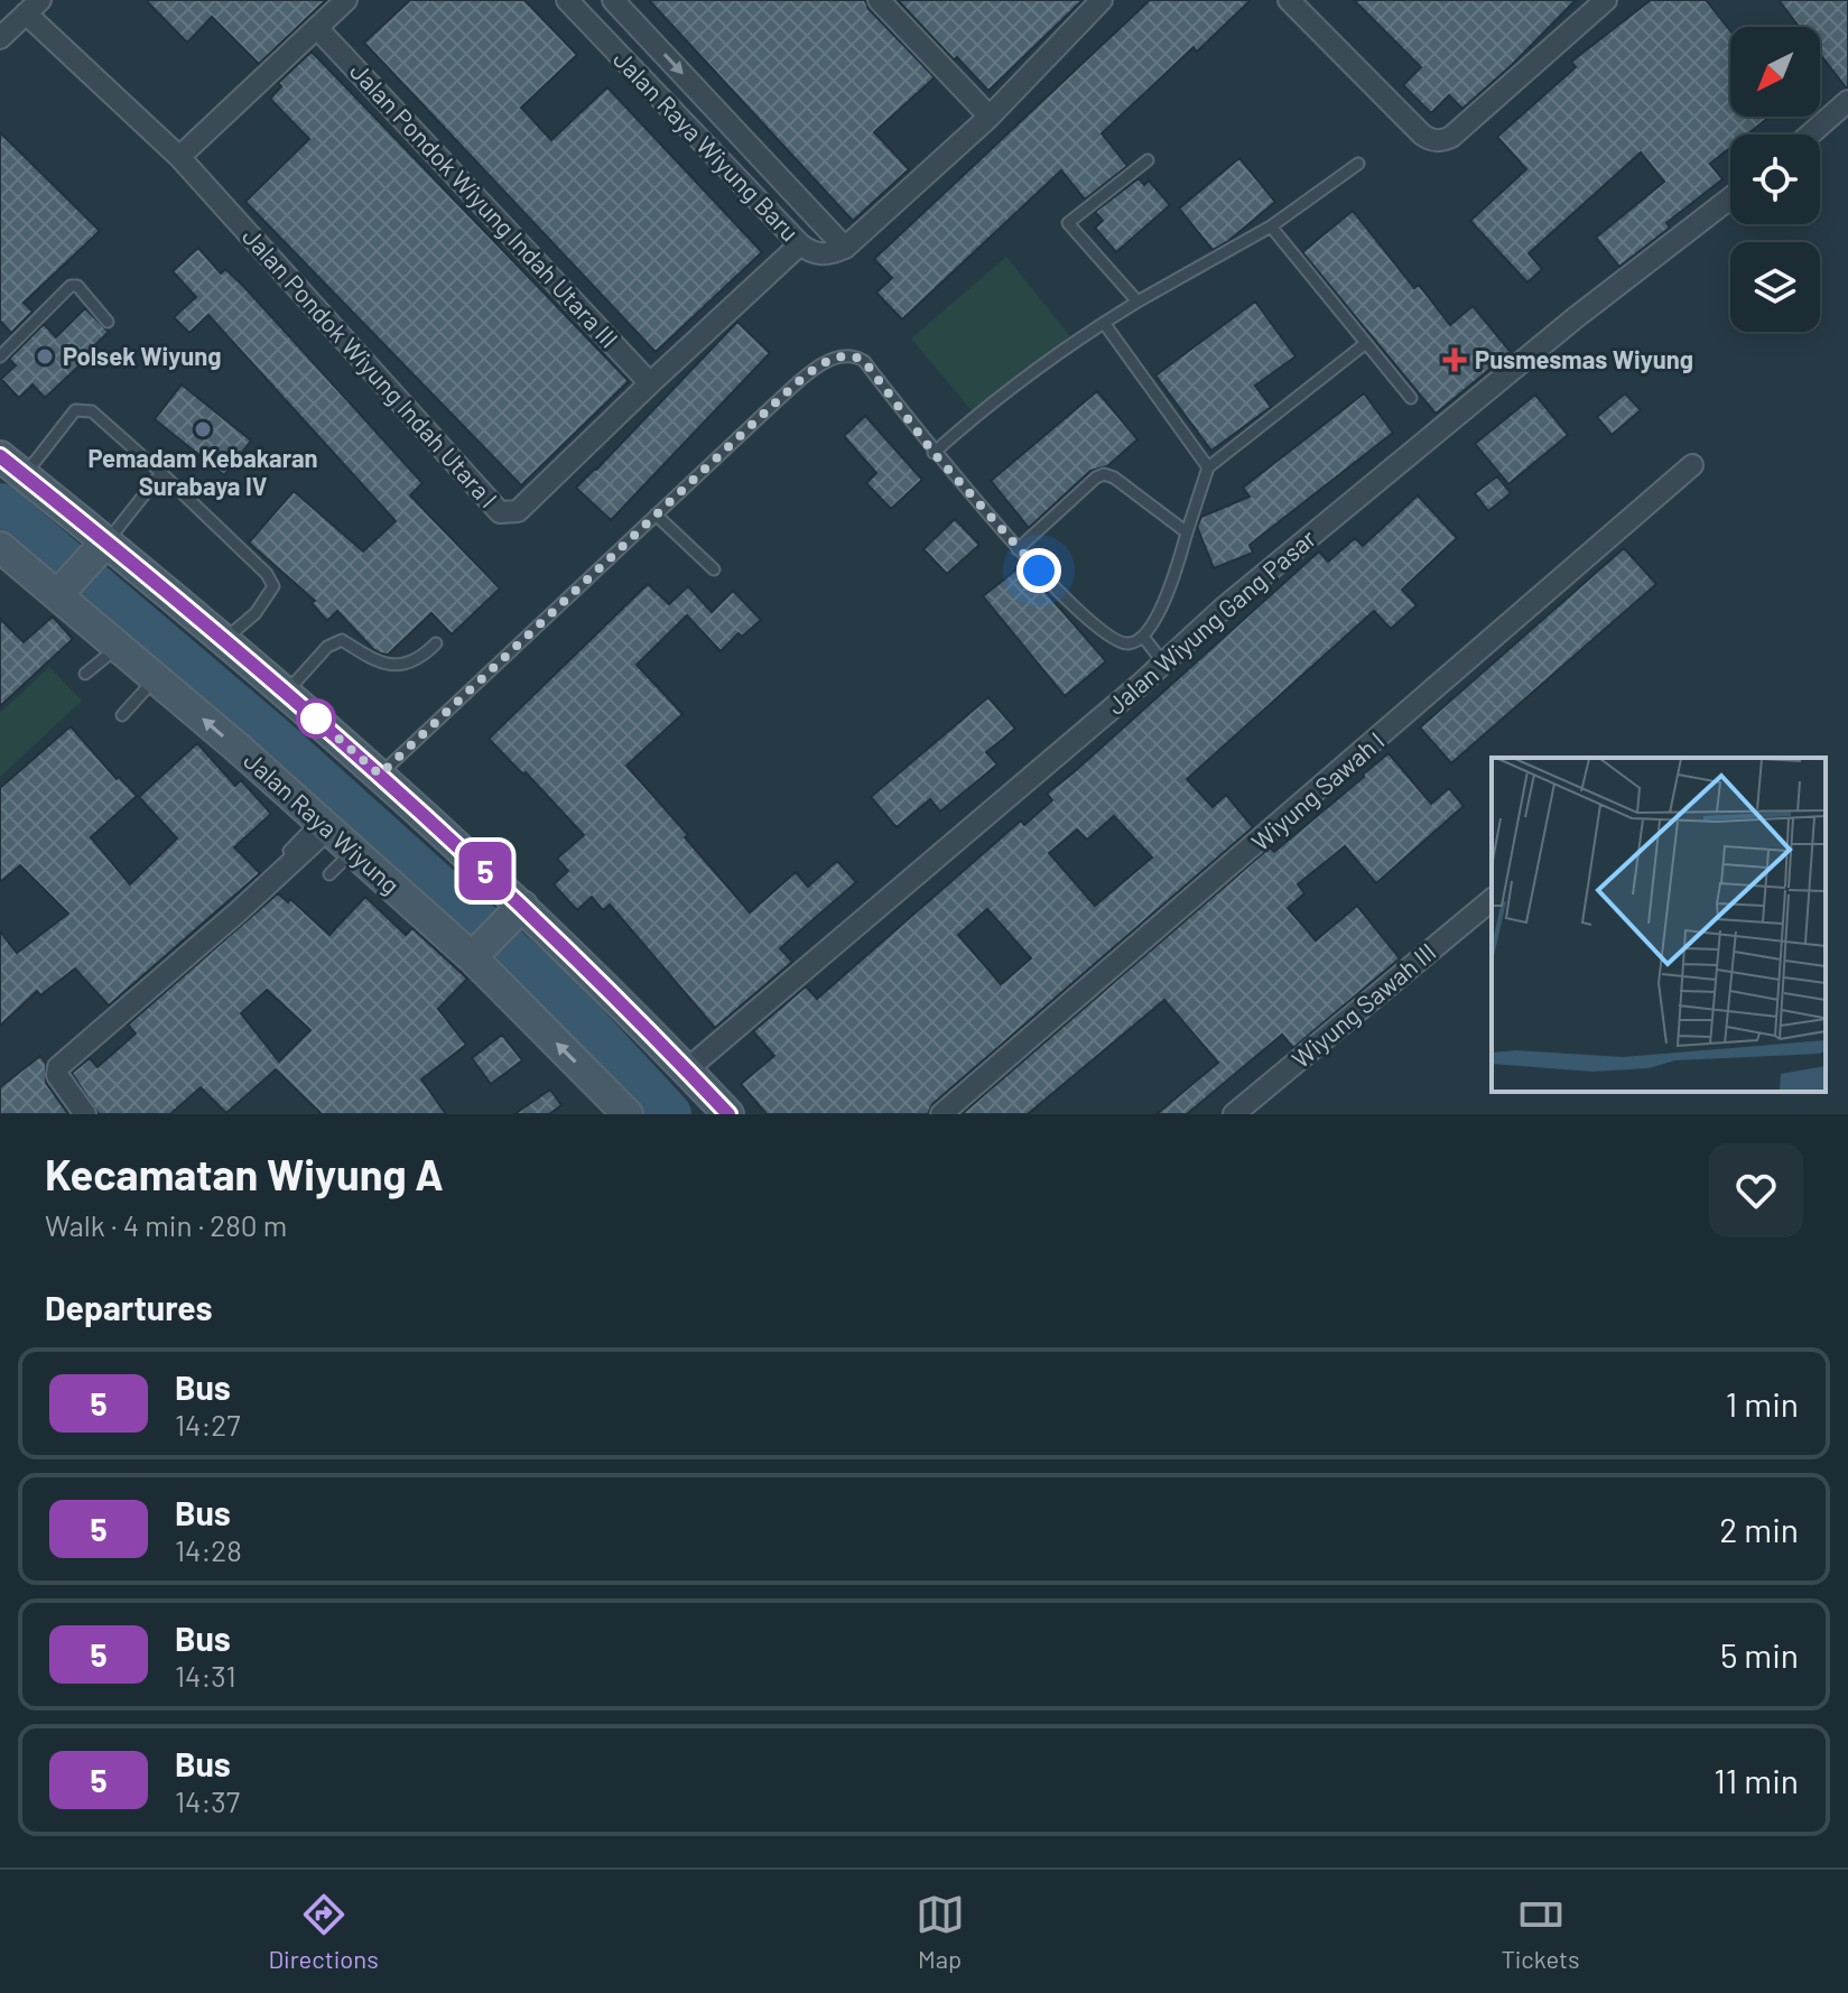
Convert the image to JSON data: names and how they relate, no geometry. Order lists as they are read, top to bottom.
{
  "streets": {
    "main road": ["Jalan Raya Wiyung"],
    "street": [
      "Jalan Raya Wiyung Baru",
      "Jalan Pondok Wiyung Indah Utara III",
      "Jalan Pondok Wiyung Indah Utara I",
      "Jalan Wiyung Gang Pasar",
      "Wiyung Sawah I",
      "Wiyung Sawah III"
    ]
  },
  "crossings": [
    ["Jalan Raya Wiyung Baru", "Jalan Pondok Wiyung Indah Utara I"],
    ["Jalan Pondok Wiyung Indah Utara III", "Jalan Pondok Wiyung Indah Utara I"]
  ],
  "places": {
    "other": ["Polsek Wiyung", "Pemadam Kebakaran Surabaya IV"],
    "health": ["Pusmesmas Wiyung"]
  },
  "lines": ["bus line 5"],
  "north": "bottom left",
  "page": {
    "on_map": "5",
    "heading": [
      ["Kecamatan Wiyung A", "Walk · 4 min · 280 m"],
      "Departures"
    ],
    "list": [
      {
        "mark": "5",
        "name": "Bus",
        "note": "14:27",
        "value": "1 min"
      },
      {
        "mark": "5",
        "name": "Bus",
        "note": "14:28",
        "value": "2 min"
      },
      {
        "mark": "5",
        "name": "Bus",
        "note": "14:31",
        "value": "5 min"
      },
      {
        "mark": "5",
        "name": "Bus",
        "note": "14:37",
        "value": "11 min"
      }
    ],
    "tabs": ["Directions", "Map", "Tickets"]
  }
}
